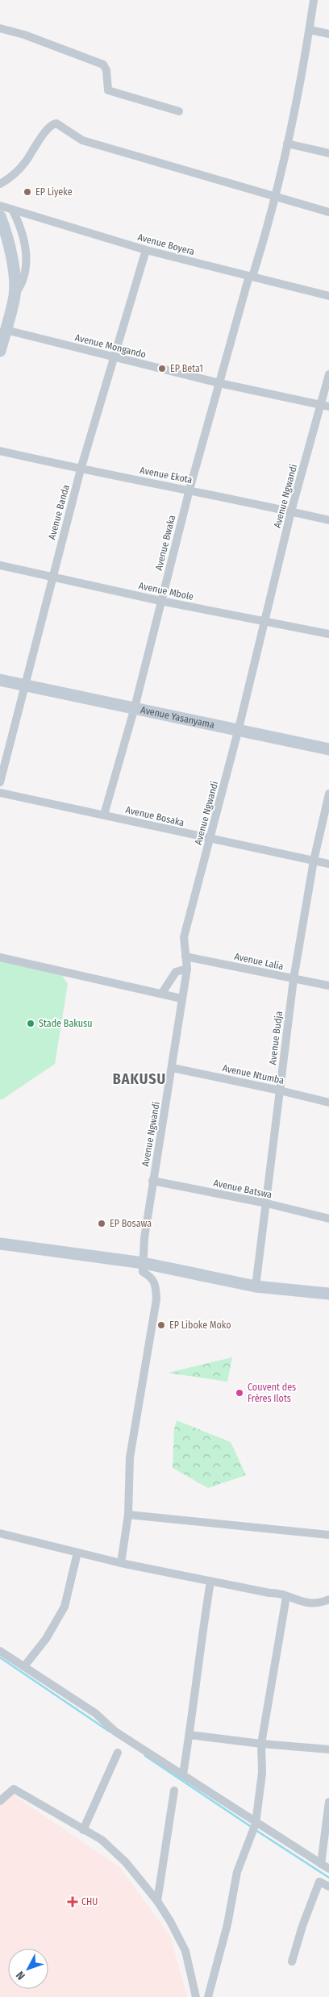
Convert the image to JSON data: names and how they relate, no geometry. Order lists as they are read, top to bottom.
{
  "streets": {
    "street": [
      "Avenue Boyera",
      "Avenue Mongando",
      "Avenue Ekota",
      "Avenue Ngwandi",
      "Avenue Banda",
      "Avenue Bwaka",
      "Avenue Mbole",
      "Avenue Yasanyama",
      "Avenue Bosaka",
      "Avenue Lalia",
      "Avenue Budja",
      "Avenue Ntumba",
      "Avenue Batswa"
    ]
  },
  "crossings": [
    ["Avenue Boyera", "Avenue Banda"],
    ["Avenue Boyera", "Avenue Bwaka"],
    ["Avenue Mongando", "Avenue Ngwandi"],
    ["Avenue Mongando", "Avenue Banda"],
    ["Avenue Mongando", "Avenue Bwaka"],
    ["Avenue Ekota", "Avenue Ngwandi"],
    ["Avenue Ekota", "Avenue Banda"],
    ["Avenue Ekota", "Avenue Bwaka"],
    ["Avenue Ngwandi", "Avenue Mbole"],
    ["Avenue Ngwandi", "Avenue Yasanyama"],
    ["Avenue Ngwandi", "Avenue Bosaka"],
    ["Avenue Ngwandi", "Avenue Lalia"],
    ["Avenue Ngwandi", "Avenue Ntumba"],
    ["Avenue Ngwandi", "Avenue Batswa"],
    ["Avenue Banda", "Avenue Mbole"],
    ["Avenue Banda", "Avenue Yasanyama"],
    ["Avenue Bwaka", "Avenue Mbole"],
    ["Avenue Bwaka", "Avenue Yasanyama"],
    ["Avenue Bwaka", "Avenue Bosaka"],
    ["Avenue Bosaka", "Avenue Budja"],
    ["Avenue Lalia", "Avenue Budja"],
    ["Avenue Budja", "Avenue Ntumba"],
    ["Avenue Budja", "Avenue Batswa"]
  ],
  "districts": ["BAKUSU"],
  "places": {
    "other": [
      "EP Liyeke",
      "EP Beta1",
      "Stade Bakusu",
      "EP Bosawa",
      "EP Liboke Moko",
      "Couvent des Frères Ilots"
    ],
    "health": ["CHU"]
  },
  "north": "bottom left"
}
